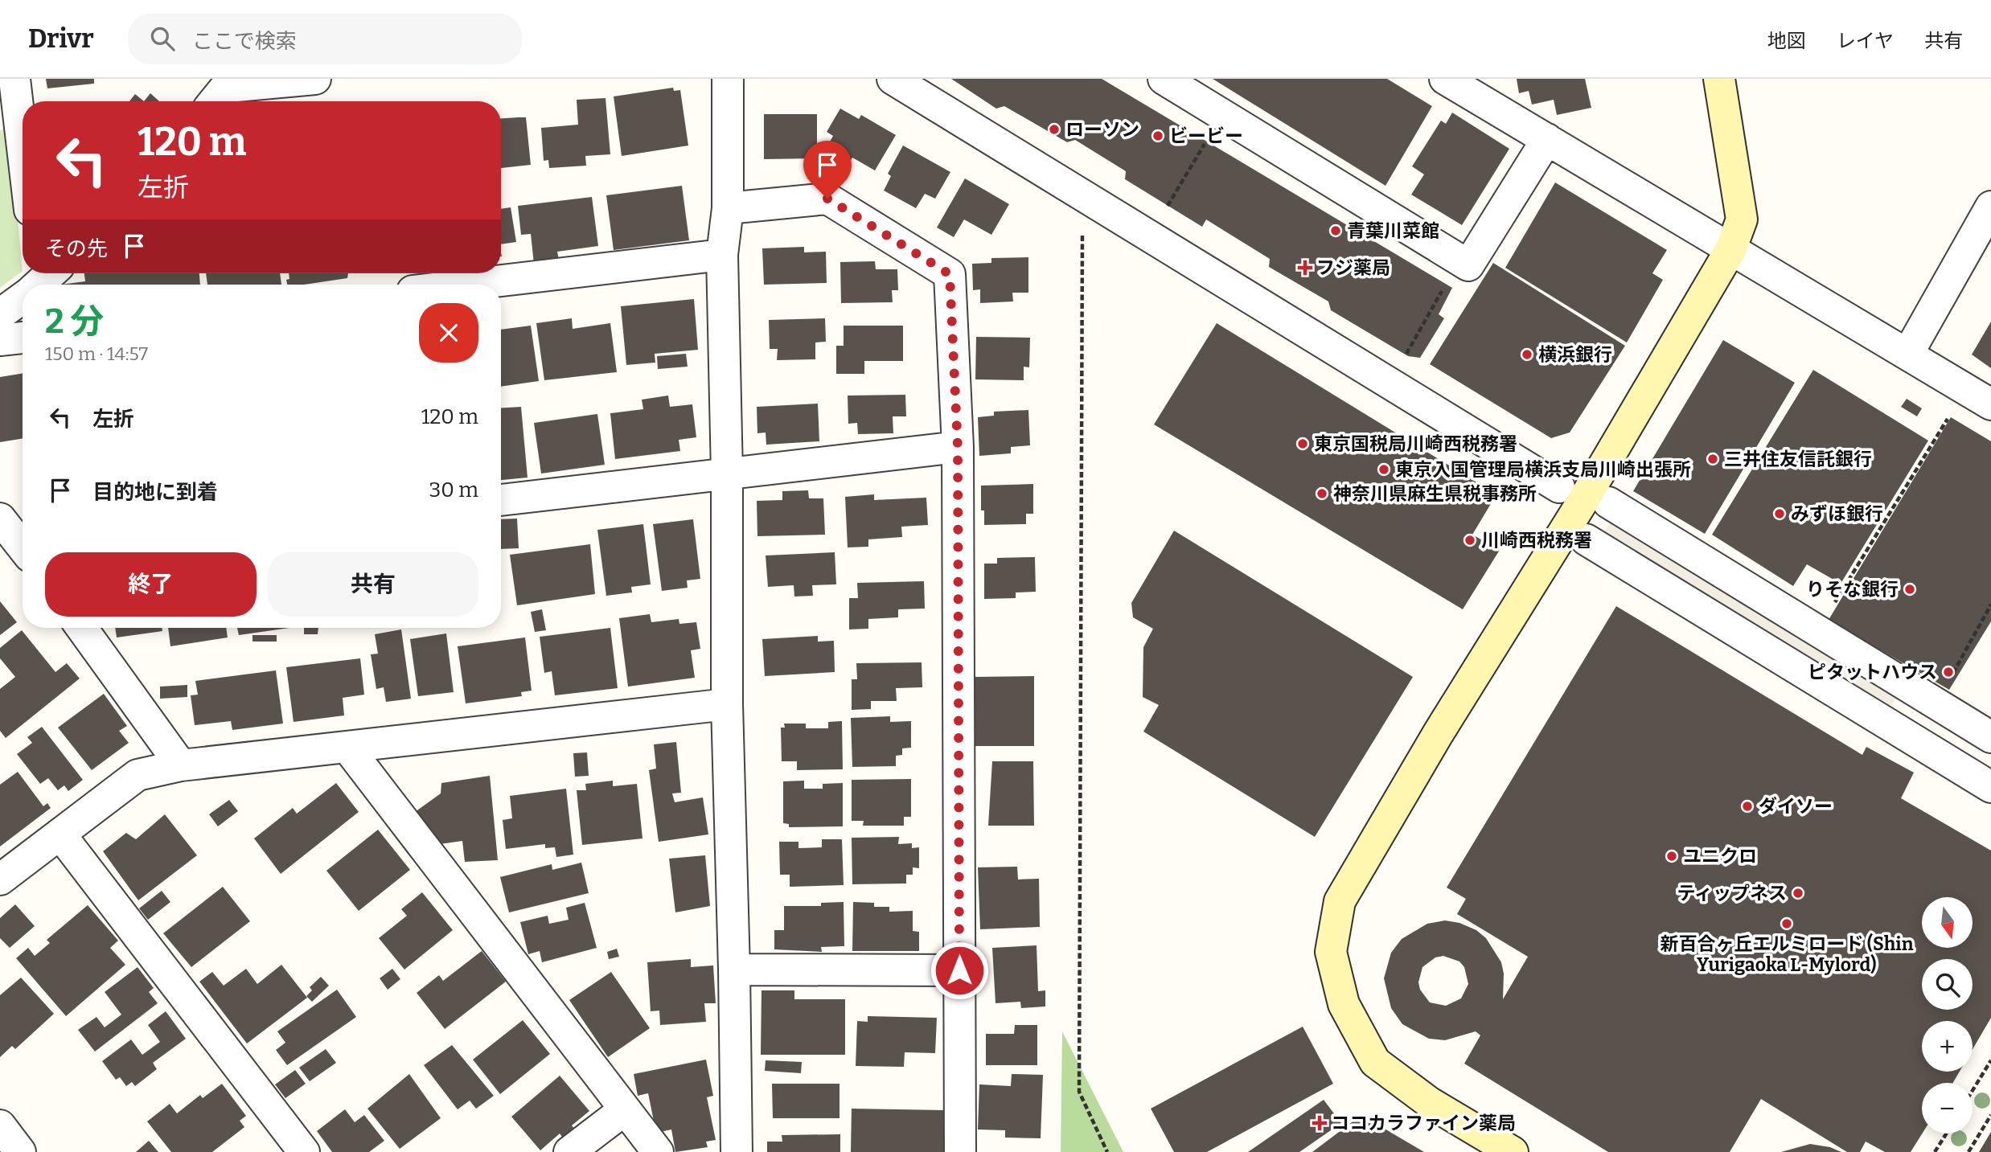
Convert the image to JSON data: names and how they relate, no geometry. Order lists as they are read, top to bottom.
{
  "places": {
    "other": [
      "ローソン",
      "ビービー",
      "青葉川菜館",
      "横浜銀行",
      "東京国税局川崎西税務署",
      "三井住友信託銀行",
      "東京入国管理局横浜支局川崎出張所",
      "神奈川県麻生県税事務所",
      "みずほ銀行",
      "川崎西税務署",
      "りそな銀行",
      "ピタットハウス",
      "ダイソー",
      "ユニクロ",
      "ティップネス",
      "新百合ヶ丘エルミロード (Shin Yurigaoka L-Mylord)"
    ],
    "health": ["フジ薬局", "ココカラファイン薬局"]
  },
  "north": "bottom",
  "page": {
    "header": "Drivr",
    "search": "ここで検索",
    "nav": ["地図", "レイヤ", "共有"],
    "turn": ["120 m", "左折"],
    "then": "その先",
    "heading": ["2 分", "150 m · 14:57"],
    "list": [
      {
        "name": "左折",
        "value": "120 m"
      },
      {
        "name": "目的地に到着",
        "value": "30 m"
      }
    ],
    "buttons": ["終了", "共有"],
    "map_buttons": ["+", "−"]
  }
}
